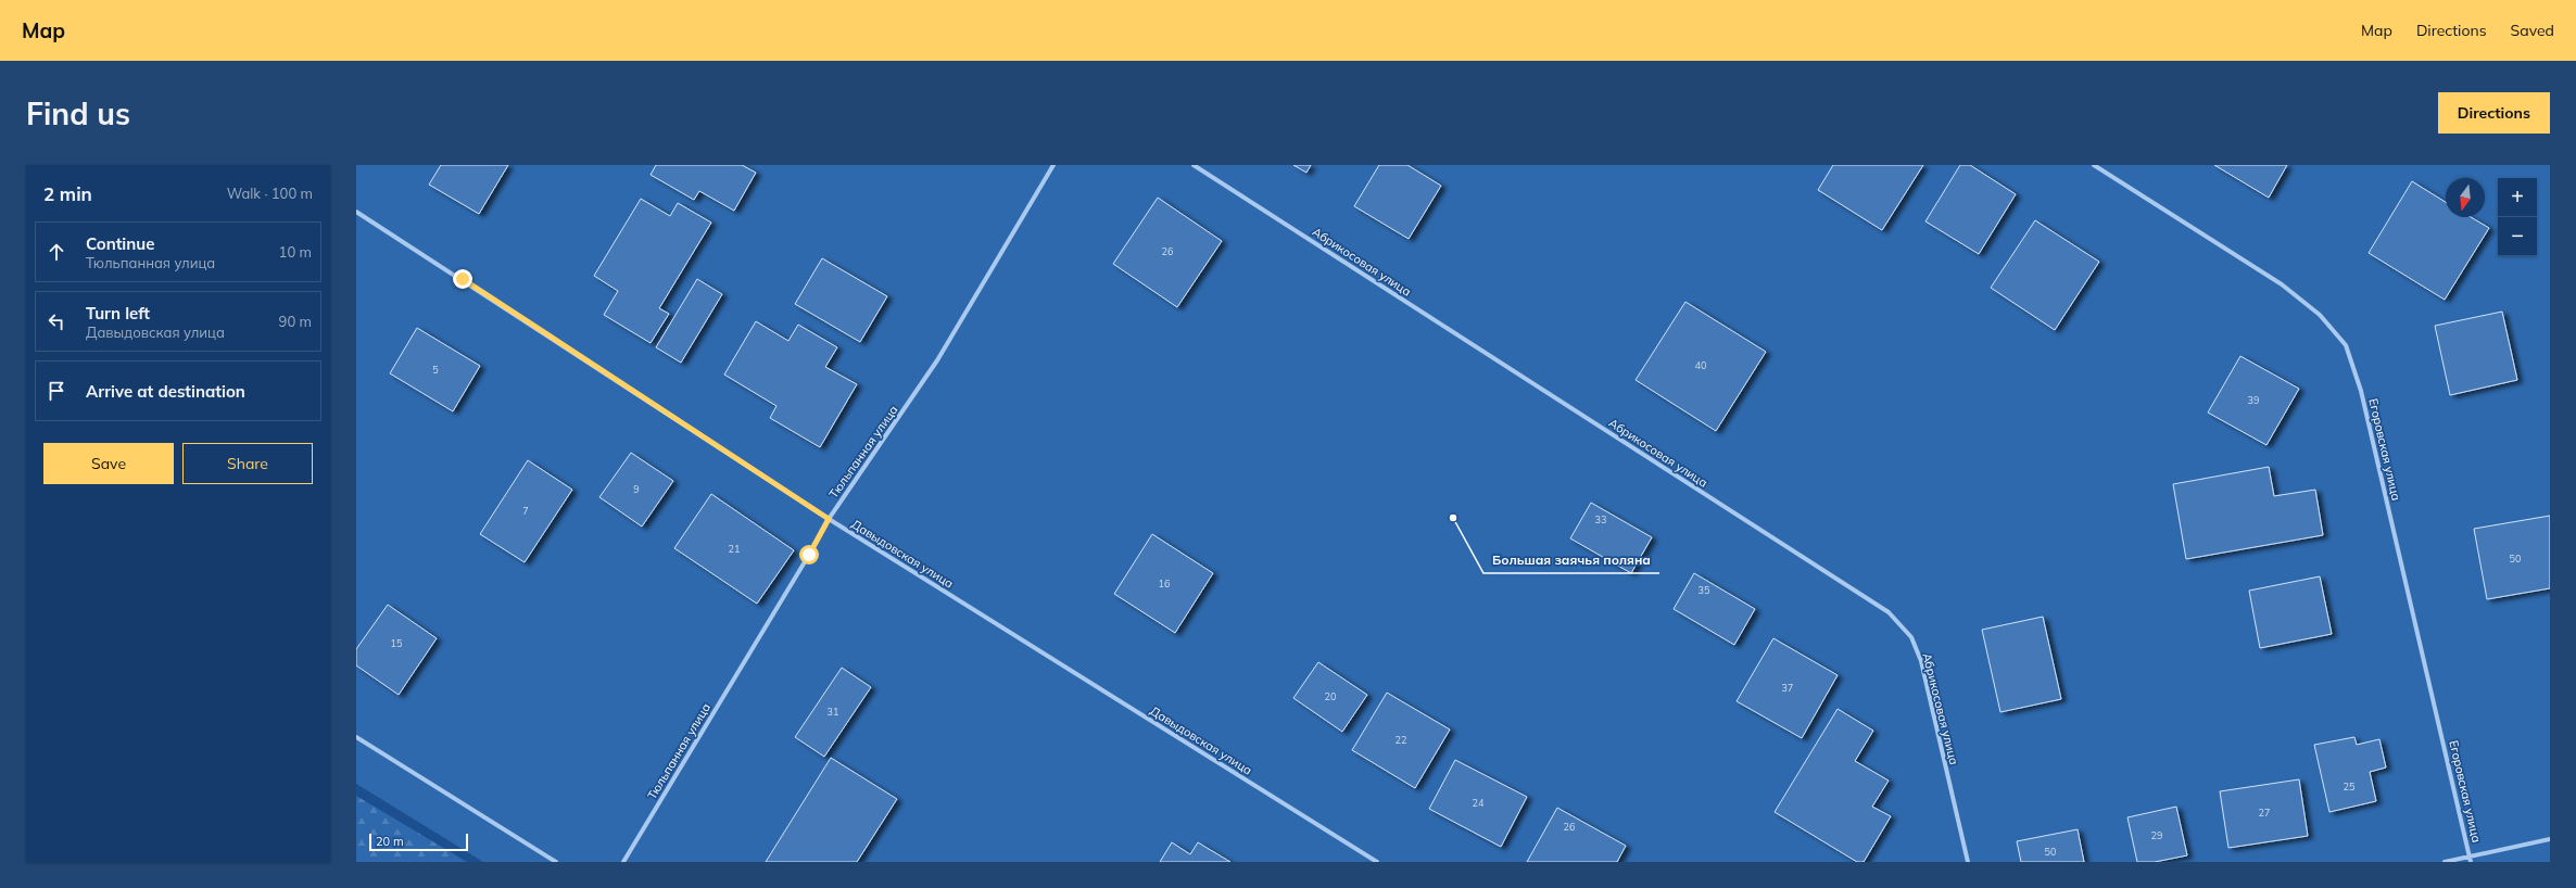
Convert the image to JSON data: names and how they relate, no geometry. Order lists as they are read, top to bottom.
{
  "streets": {
    "street": [
      "Абрикосовая улица",
      "Егоровская улица",
      "Тюльпанная улица",
      "Давыдовская улица"
    ]
  },
  "crossings": [
    ["Тюльпанная улица", "Давыдовская улица"]
  ],
  "places": ["Большая заячья поляна"],
  "house_numbers": [
    "26",
    "40",
    "5",
    "39",
    "9",
    "7",
    "33",
    "21",
    "50",
    "16",
    "35",
    "15",
    "37",
    "20",
    "31",
    "22",
    "25",
    "24",
    "27",
    "26",
    "29",
    "50"
  ],
  "scale_bar": "20 m",
  "north": "bottom",
  "page": {
    "header": "Map",
    "nav": ["Map", "Directions", "Saved"],
    "buttons": [
      "Directions",
      ["Save", "Share"]
    ],
    "title": "Find us",
    "heading": ["2 min", "Walk · 100 m"],
    "map_buttons": ["+", "−"],
    "list": [
      ["Continue", "Тюльпанная улица", "10 m"],
      ["Turn left", "Давыдовская улица", "90 m"],
      "Arrive at destination"
    ],
    "scale": "20 m"
  }
}
